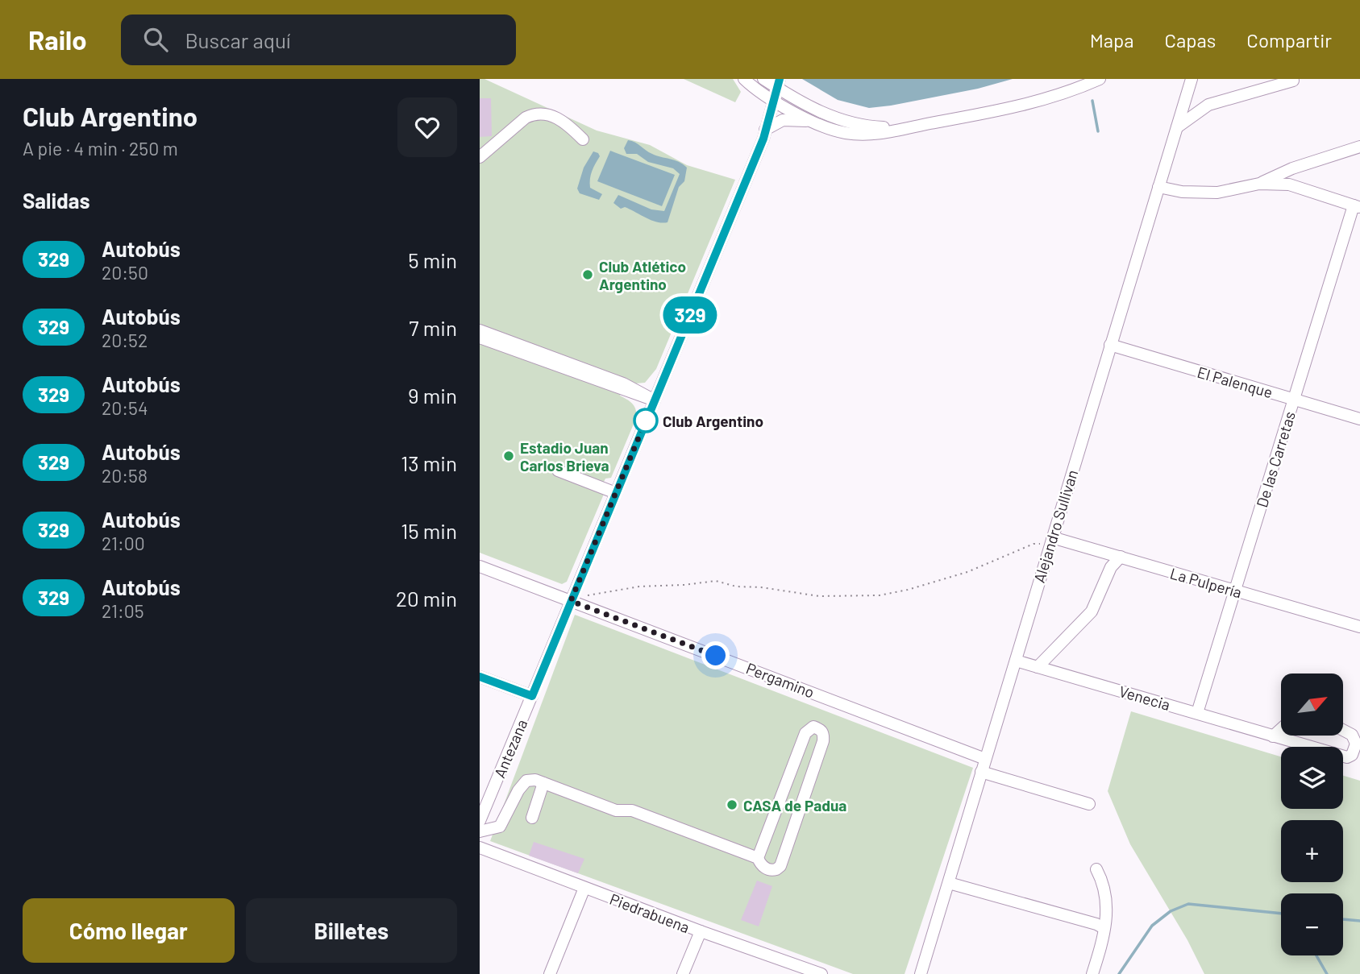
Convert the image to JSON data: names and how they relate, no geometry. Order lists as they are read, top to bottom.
{
  "streets": {
    "street": [
      "El Palenque",
      "De las Carretas",
      "Alejandro Sullivan",
      "La Pulpería",
      "Pergamino",
      "Venecia",
      "Antezana",
      "Piedrabuena"
    ]
  },
  "crossings": [
    ["El Palenque", "De las Carretas"],
    ["El Palenque", "Alejandro Sullivan"],
    ["De las Carretas", "La Pulpería"],
    ["De las Carretas", "Venecia"],
    ["Alejandro Sullivan", "La Pulpería"],
    ["Alejandro Sullivan", "Pergamino"],
    ["Alejandro Sullivan", "Venecia"],
    ["Pergamino", "Antezana"]
  ],
  "places": [
    "Club Atlético Argentino",
    "Club Argentino",
    "Estadio Juan Carlos Brieva",
    "CASA de Padua"
  ],
  "lines": ["bus line 329"],
  "north": "top right",
  "page": {
    "header": "Railo",
    "search": "Buscar aquí",
    "nav": ["Mapa", "Capas", "Compartir"],
    "heading": [
      ["Club Argentino", "A pie · 4 min · 250 m"],
      "Salidas"
    ],
    "on_map": "329",
    "list": [
      {
        "mark": "329",
        "name": "Autobús",
        "note": "20:50",
        "value": "5 min"
      },
      {
        "mark": "329",
        "name": "Autobús",
        "note": "20:52",
        "value": "7 min"
      },
      {
        "mark": "329",
        "name": "Autobús",
        "note": "20:54",
        "value": "9 min"
      },
      {
        "mark": "329",
        "name": "Autobús",
        "note": "20:58",
        "value": "13 min"
      },
      {
        "mark": "329",
        "name": "Autobús",
        "note": "21:00",
        "value": "15 min"
      },
      {
        "mark": "329",
        "name": "Autobús",
        "note": "21:05",
        "value": "20 min"
      }
    ],
    "map_buttons": ["+", "−"],
    "buttons": ["Cómo llegar", "Billetes"]
  }
}
